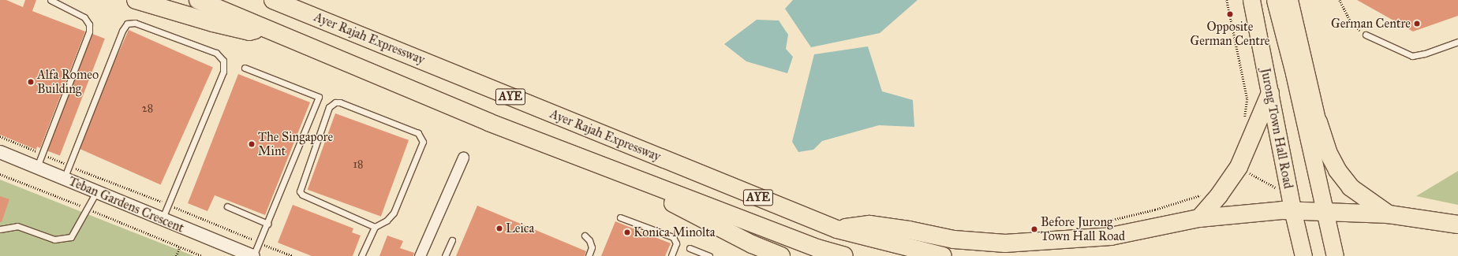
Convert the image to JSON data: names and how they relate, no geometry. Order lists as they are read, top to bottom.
{
  "streets": {
    "highway": ["Ayer Rajah Expressway", "AYE"],
    "main road": ["Jurong Town Hall Road"],
    "street": ["Teban Gardens Crescent"]
  },
  "places": [
    "Opposite German Centre",
    "German Centre",
    "Alfa Romeo Building",
    "The Singapore Mint",
    "Leica",
    "Before Jurong Town Hall Road",
    "Konica Minolta"
  ],
  "house_numbers": ["28", "18"]
}
